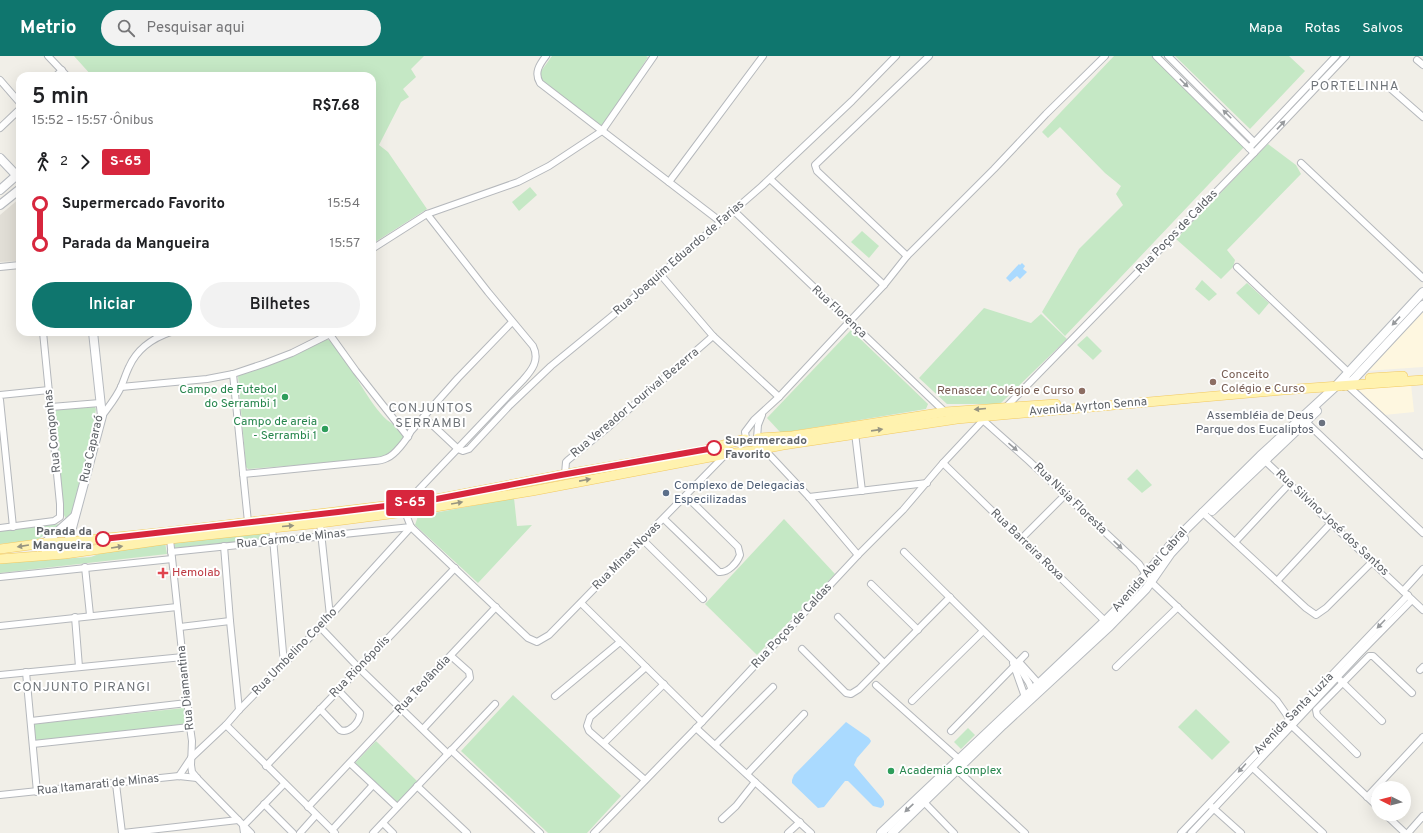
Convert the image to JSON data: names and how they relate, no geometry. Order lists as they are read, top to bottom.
{
  "streets": {
    "main road": ["Avenida Ayrton Senna", "Rua Caparaó", "Avenida Abel Cabral"],
    "street": [
      "Rua Poços de Caldas",
      "Rua Joaquim Eduardo de Farias",
      "Rua Florença",
      "Rua Vereador Lourival Bezerra",
      "Rua Congonhas",
      "Rua Nisia Floresta",
      "Rua Silvino José dos Santos",
      "Rua Carmo de Minas",
      "Rua Barreira Roxa",
      "Rua Minas Novas",
      "Rua Umbelino Coelho",
      "Rua Rionópolis",
      "Rua Teolândia",
      "Rua Diamantina",
      "Avenida Santa Luzia",
      "Rua Itamarati de Minas"
    ]
  },
  "crossings": [
    ["Rua Poços de Caldas", "Avenida Ayrton Senna"],
    ["Rua Poços de Caldas", "Rua Nisia Floresta"],
    ["Rua Poços de Caldas", "Rua Barreira Roxa"],
    ["Rua Joaquim Eduardo de Farias", "Rua Florença"],
    ["Rua Joaquim Eduardo de Farias", "Avenida Ayrton Senna"],
    ["Rua Florença", "Avenida Ayrton Senna"],
    ["Rua Vereador Lourival Bezerra", "Avenida Ayrton Senna"],
    ["Avenida Ayrton Senna", "Rua Caparaó"],
    ["Avenida Ayrton Senna", "Rua Nisia Floresta"],
    ["Avenida Ayrton Senna", "Rua Minas Novas"],
    ["Avenida Ayrton Senna", "Avenida Abel Cabral"],
    ["Avenida Ayrton Senna", "Rua Diamantina"],
    ["Rua Nisia Floresta", "Avenida Abel Cabral"],
    ["Rua Nisia Floresta", "Avenida Santa Luzia"],
    ["Rua Silvino José dos Santos", "Avenida Abel Cabral"],
    ["Rua Silvino José dos Santos", "Avenida Santa Luzia"],
    ["Rua Carmo de Minas", "Rua Umbelino Coelho"],
    ["Rua Carmo de Minas", "Rua Diamantina"],
    ["Rua Barreira Roxa", "Avenida Abel Cabral"],
    ["Rua Minas Novas", "Rua Teolândia"],
    ["Rua Umbelino Coelho", "Rua Diamantina"],
    ["Rua Umbelino Coelho", "Rua Itamarati de Minas"],
    ["Rua Diamantina", "Rua Itamarati de Minas"]
  ],
  "one_way": ["Rua Nisia Floresta"],
  "districts": ["PORTELINHA", "CONJUNTOS SERRAMBI", "CONJUNTO PIRANGI"],
  "places": {
    "other": [
      "Conceito Colégio e Curso",
      "Renascer Colégio e Curso",
      "Campo de Futebol do Serrambi 1",
      "Assembléia de Deus Parque dos Eucaliptos",
      "Campo de areia - Serrambi 1",
      "Supermercado Favorito",
      "Complexo de Delegacias Especilizadas",
      "Parada da Mangueira",
      "Academia Complex"
    ],
    "health": ["Hemolab"]
  },
  "lines": ["bus line S-65"],
  "north": "left",
  "page": {
    "header": "Metrio",
    "search": "Pesquisar aqui",
    "nav": ["Mapa", "Rotas", "Salvos"],
    "on_map": "S-65",
    "heading": ["5 min", "15:52 – 15:57 · Ônibus", "R$7.68"],
    "legs": ["2", "S-65"],
    "list": [
      {
        "name": "Supermercado Favorito",
        "value": "15:54"
      },
      {
        "name": "Parada da Mangueira",
        "value": "15:57"
      }
    ],
    "buttons": ["Iniciar", "Bilhetes"]
  }
}
